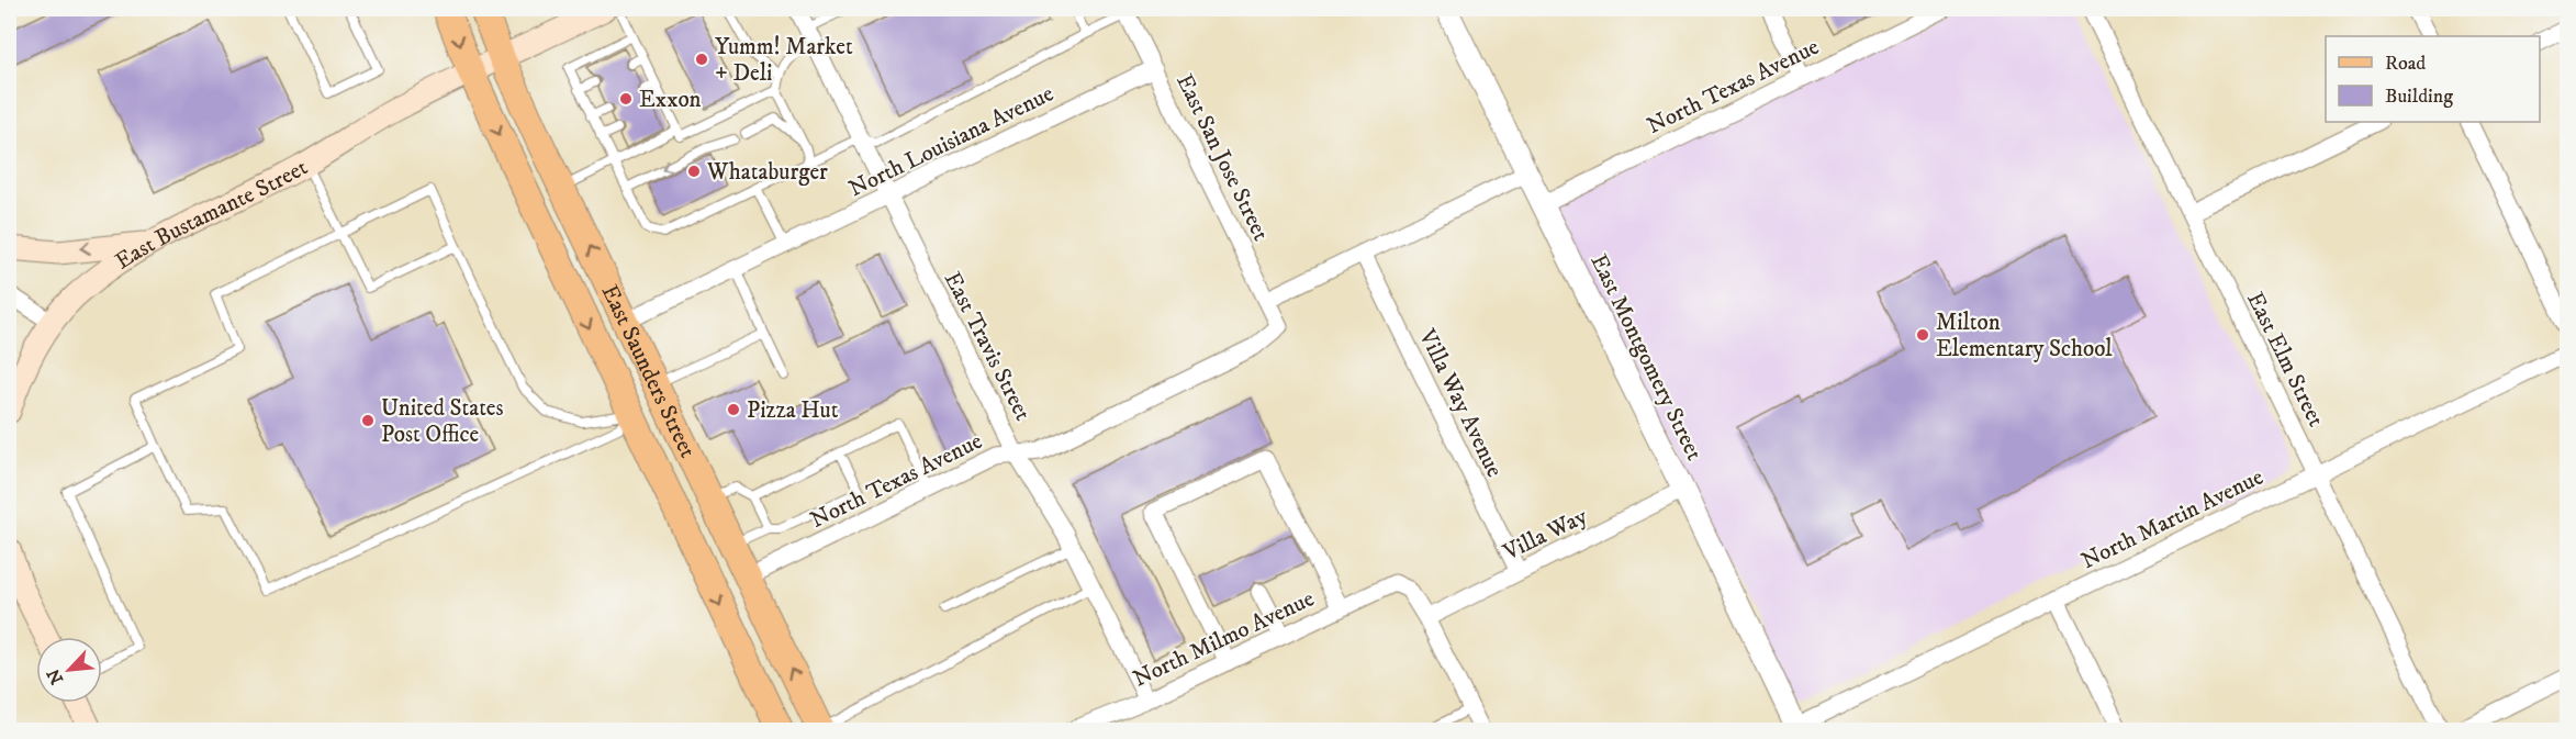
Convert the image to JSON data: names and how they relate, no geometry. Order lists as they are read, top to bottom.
{
  "streets": {
    "main road": ["East Bustamante Street", "East Saunders Street"],
    "street": [
      "North Texas Avenue",
      "North Louisiana Avenue",
      "East San Jose Street",
      "East Travis Street",
      "East Montgomery Street",
      "East Elm Street",
      "Villa Way Avenue",
      "North Martin Avenue",
      "Villa Way",
      "North Milmo Avenue"
    ]
  },
  "crossings": [
    ["North Texas Avenue", "East San Jose Street"],
    ["North Texas Avenue", "East Travis Street"],
    ["North Texas Avenue", "East Montgomery Street"],
    ["North Texas Avenue", "East Saunders Street"],
    ["North Louisiana Avenue", "East San Jose Street"],
    ["North Louisiana Avenue", "East Travis Street"],
    ["North Louisiana Avenue", "East Saunders Street"],
    ["East Bustamante Street", "East Saunders Street"],
    ["East Travis Street", "North Milmo Avenue"],
    ["East Montgomery Street", "North Martin Avenue"],
    ["East Montgomery Street", "Villa Way"],
    ["East Elm Street", "North Martin Avenue"],
    ["Villa Way Avenue", "Villa Way"],
    ["Villa Way", "North Milmo Avenue"]
  ],
  "places": [
    "Yumm! Market + Deli",
    "Exxon",
    "Whataburger",
    "Milton Elementary School",
    "Pizza Hut",
    "United States Post Office"
  ],
  "legend": ["Road", "Building"],
  "north": "bottom left"
}
